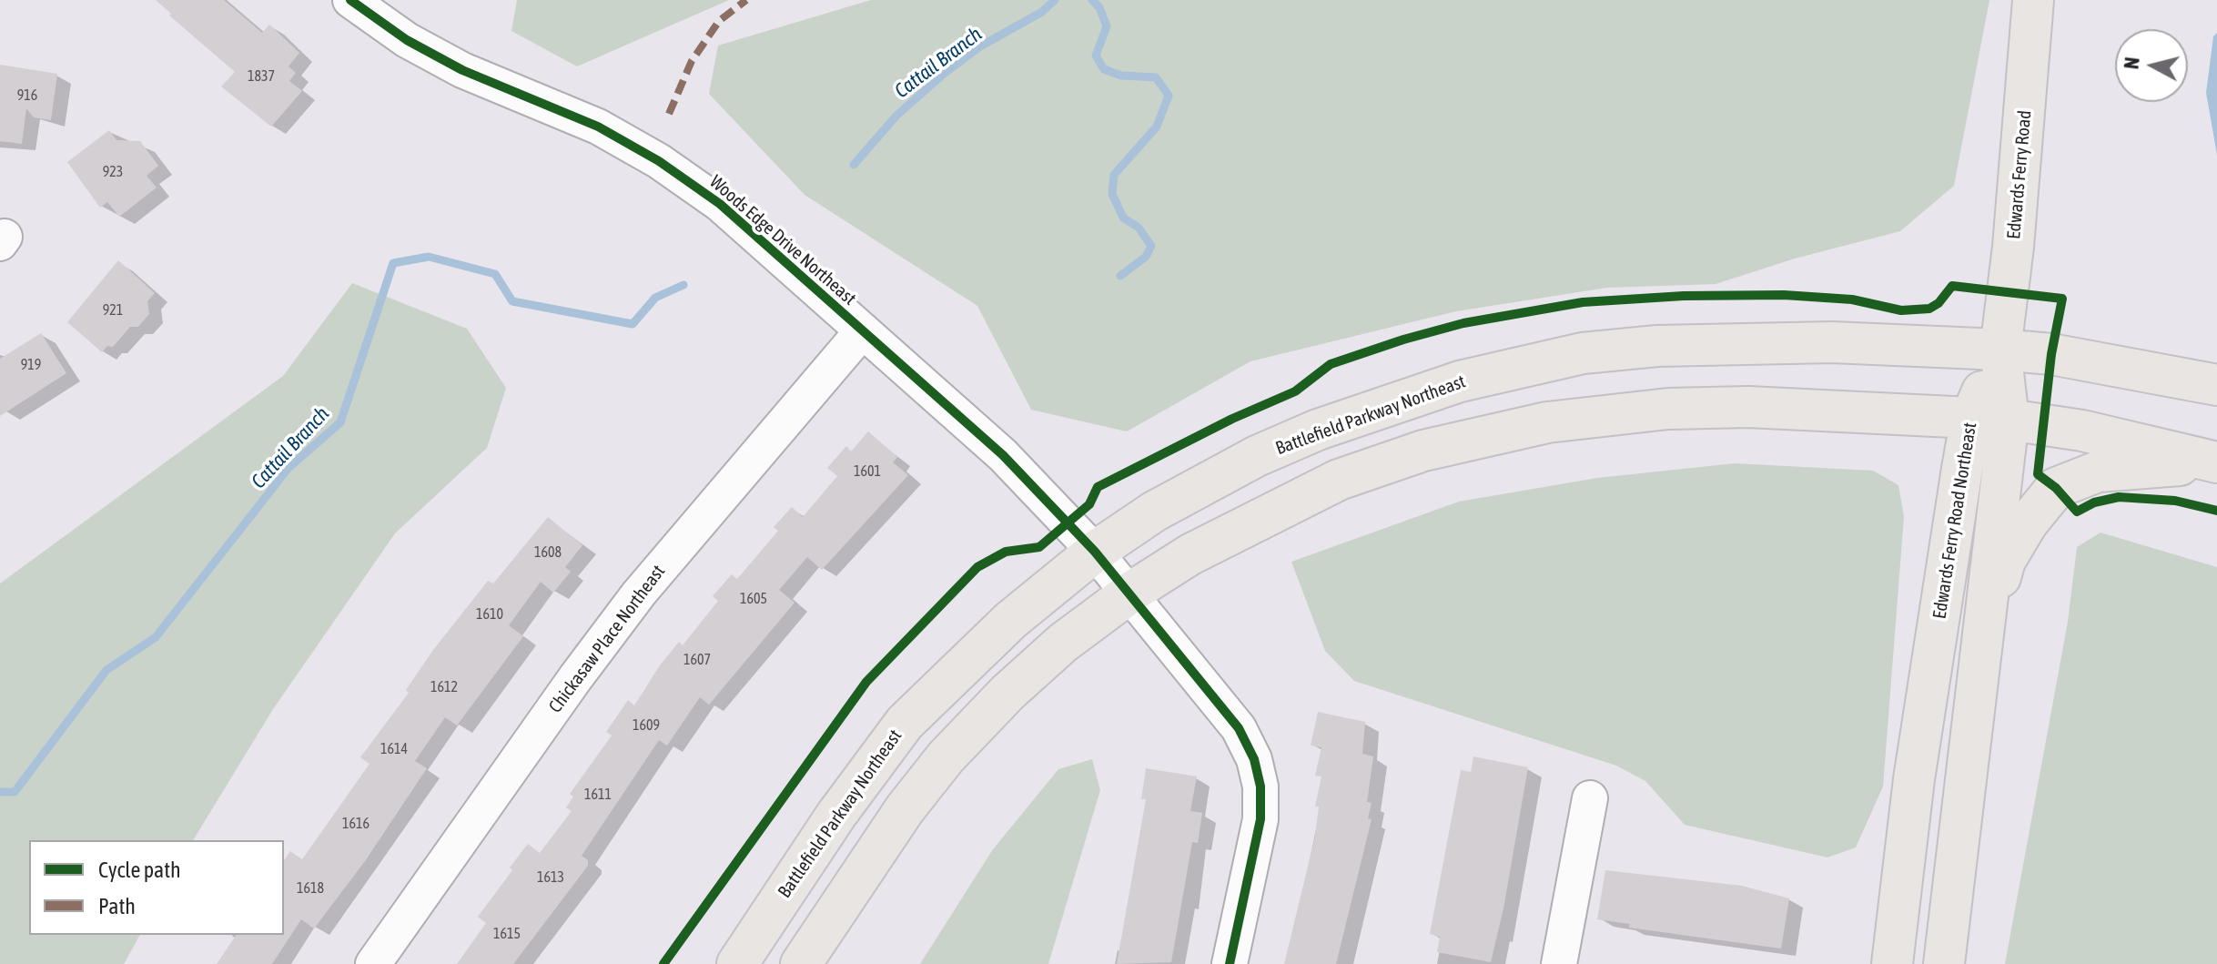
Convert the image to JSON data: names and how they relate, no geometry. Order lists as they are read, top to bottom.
{
  "streets": {
    "main road": ["Edwards Ferry Road", "Battlefield Parkway Northeast", "Edwards Ferry Road Northeast"],
    "street": ["Woods Edge Drive Northeast", "Chickasaw Place Northeast"]
  },
  "crossings": [
    ["Edwards Ferry Road", "Battlefield Parkway Northeast"],
    ["Edwards Ferry Road", "Edwards Ferry Road Northeast"],
    ["Woods Edge Drive Northeast", "Battlefield Parkway Northeast"],
    ["Woods Edge Drive Northeast", "Chickasaw Place Northeast"],
    ["Battlefield Parkway Northeast", "Edwards Ferry Road Northeast"]
  ],
  "water": ["Cattail Branch"],
  "house_numbers": [
    "1837",
    "916",
    "923",
    "921",
    "919",
    "1601",
    "1608",
    "1605",
    "1610",
    "1607",
    "1612",
    "1609",
    "1614",
    "1611",
    "1616",
    "1613",
    "1618",
    "1615"
  ],
  "legend": ["Cycle path", "Path"],
  "north": "left"
}
